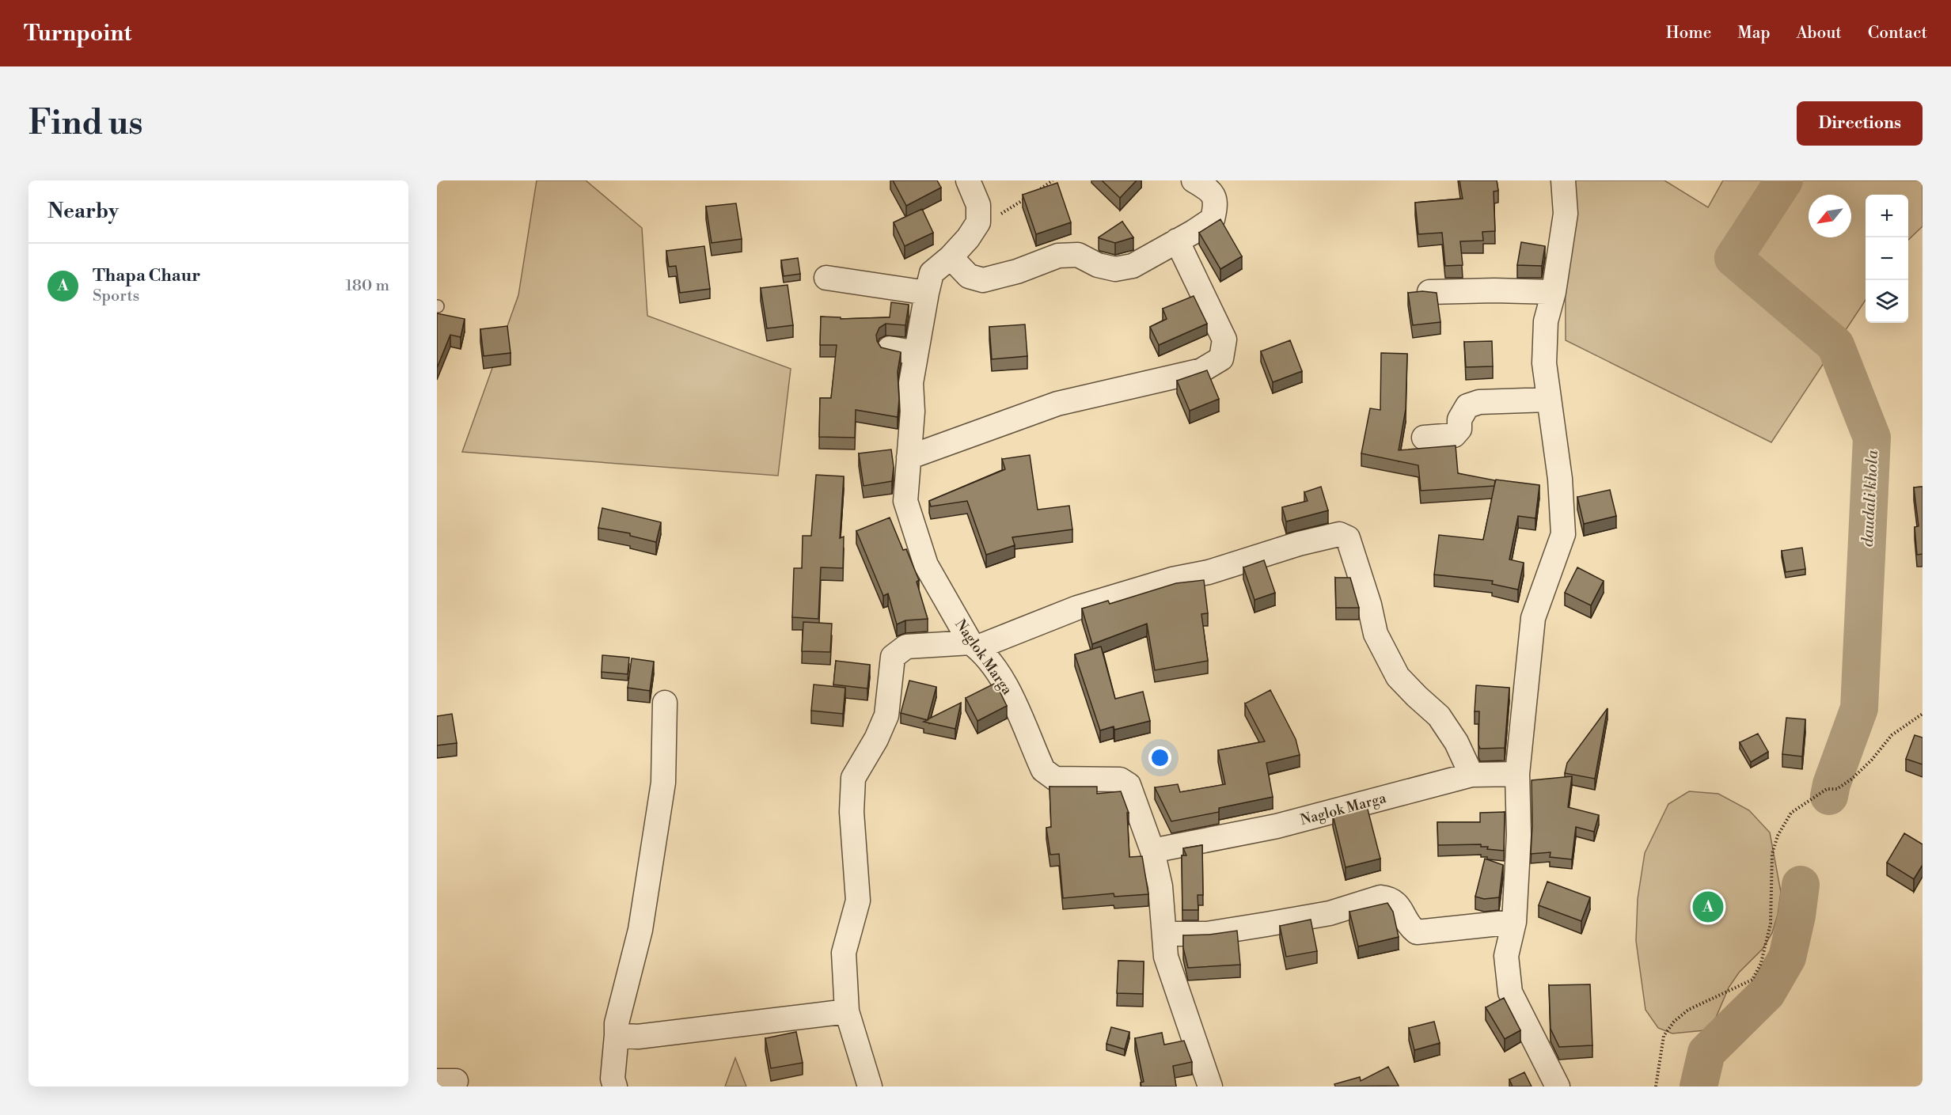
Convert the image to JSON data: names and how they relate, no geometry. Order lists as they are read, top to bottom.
{
  "streets": {
    "street": ["Naglok Marga"]
  },
  "water": ["daudali khola"],
  "north": "bottom left",
  "page": {
    "header": "Turnpoint",
    "nav": [
      "Home",
      "Map",
      "About",
      "Contact"
    ],
    "buttons": "Directions",
    "title": "Find us",
    "heading": "Nearby",
    "map_buttons": ["+", "−"],
    "list": [
      {
        "mark": "A",
        "name": "Thapa Chaur",
        "note": "Sports",
        "value": "180 m"
      }
    ],
    "pins": "A"
  }
}
